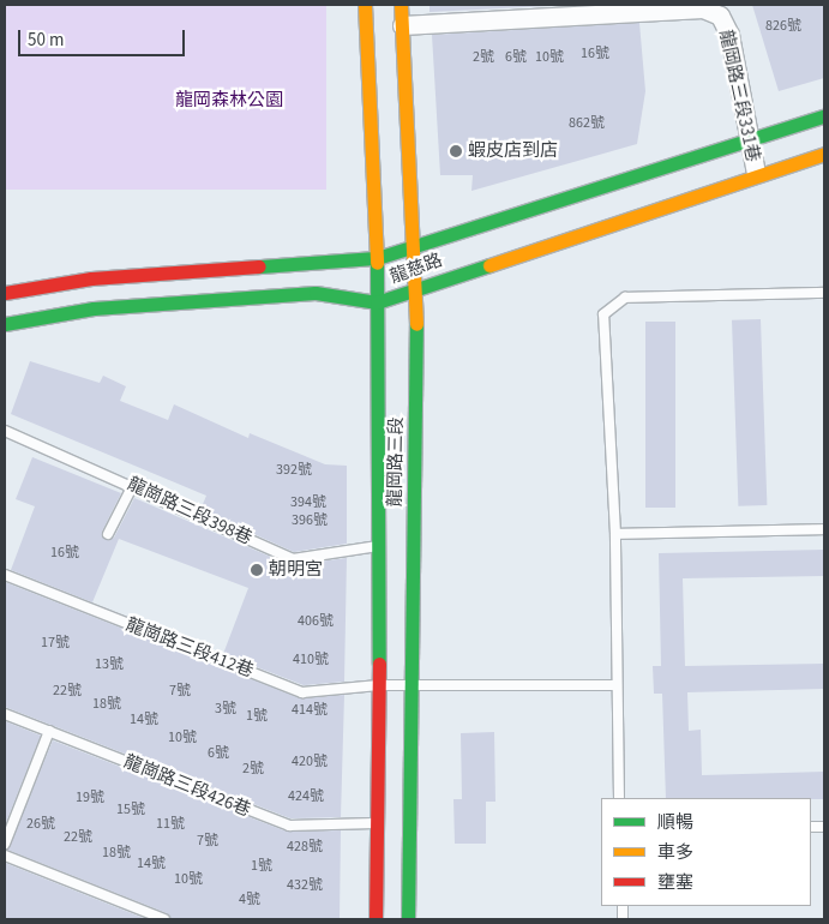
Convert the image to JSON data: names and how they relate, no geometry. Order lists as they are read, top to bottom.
{
  "streets": {
    "main road": ["龍慈路", "龍岡路三段"],
    "street": ["龍岡路三段331巷"],
    "lane": ["龍崗路三段398巷", "龍崗路三段412巷", "龍崗路三段426巷"]
  },
  "crossings": [
    ["龍岡路三段331巷", "龍慈路"],
    ["龍岡路三段331巷", "龍岡路三段"],
    ["龍慈路", "龍岡路三段"],
    ["龍岡路三段", "龍崗路三段398巷"],
    ["龍岡路三段", "龍崗路三段412巷"],
    ["龍岡路三段", "龍崗路三段426巷"]
  ],
  "parks": ["龍岡森林公園"],
  "places": ["蝦皮店到店", "朝明宮"],
  "house_numbers": [
    "826號",
    "16號",
    "2號",
    "6號",
    "10號",
    "862號",
    "392號",
    "394號",
    "396號",
    "16號",
    "406號",
    "17號",
    "410號",
    "13號",
    "22號",
    "7號",
    "18號",
    "3號",
    "414號",
    "1號",
    "14號",
    "10號",
    "6號",
    "420號",
    "2號",
    "424號",
    "19號",
    "15號",
    "26號",
    "11號",
    "22號",
    "7號",
    "428號",
    "18號",
    "14號",
    "1號",
    "10號",
    "432號",
    "4號"
  ],
  "legend": ["順暢", "車多", "壅塞"],
  "scale_bar": "50 m"
}
